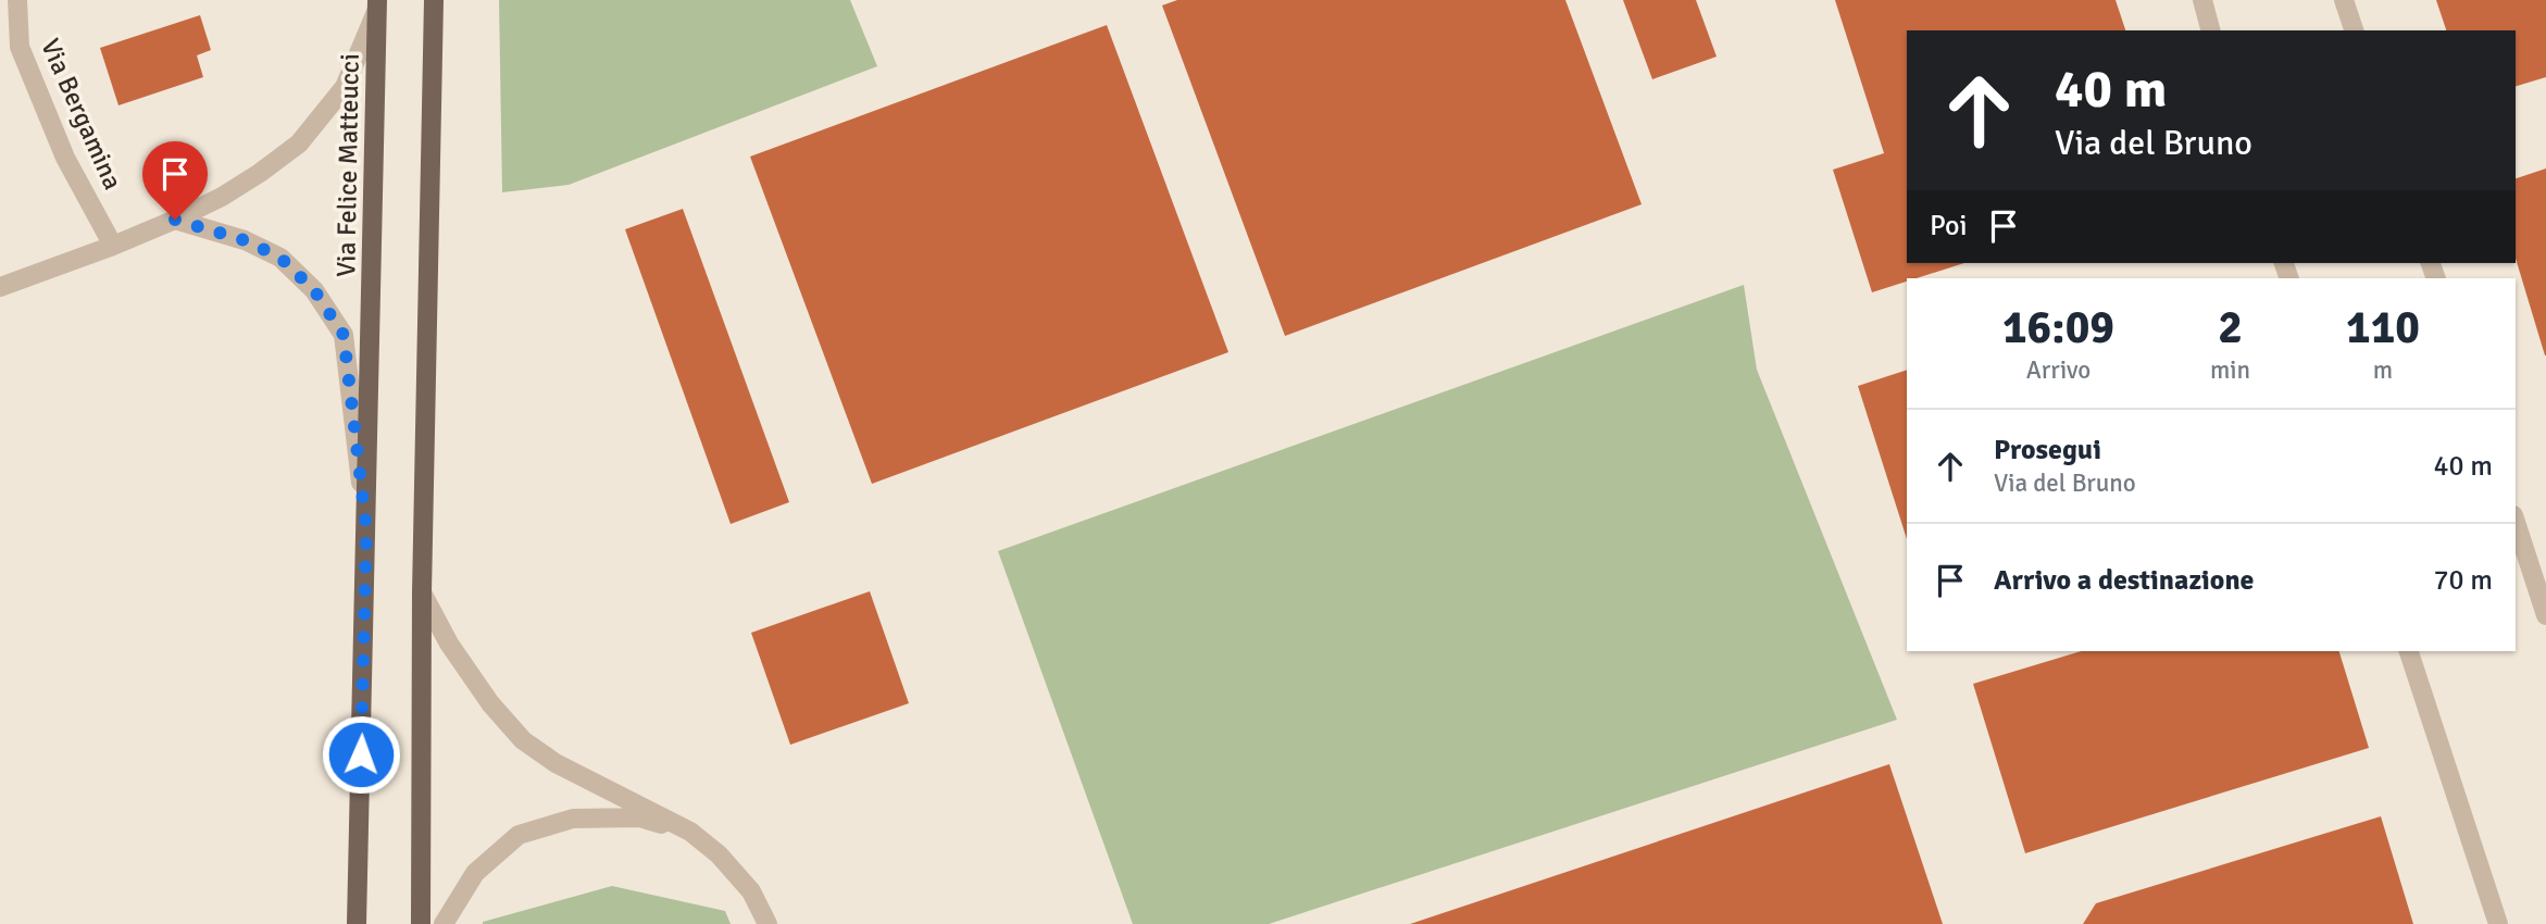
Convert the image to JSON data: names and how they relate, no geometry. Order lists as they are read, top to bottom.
{
  "streets": {
    "main road": ["Via Felice Matteucci"],
    "street": ["Via Bergamina"]
  },
  "page": {
    "turn": ["40 m", "Via del Bruno"],
    "then": "Poi",
    "eta": [
      "16:09",
      "Arrivo",
      "2",
      "min",
      "110",
      "m"
    ],
    "list": [
      {
        "name": "Prosegui",
        "note": "Via del Bruno",
        "value": "40 m"
      },
      {
        "name": "Arrivo a destinazione",
        "value": "70 m"
      }
    ]
  }
}
